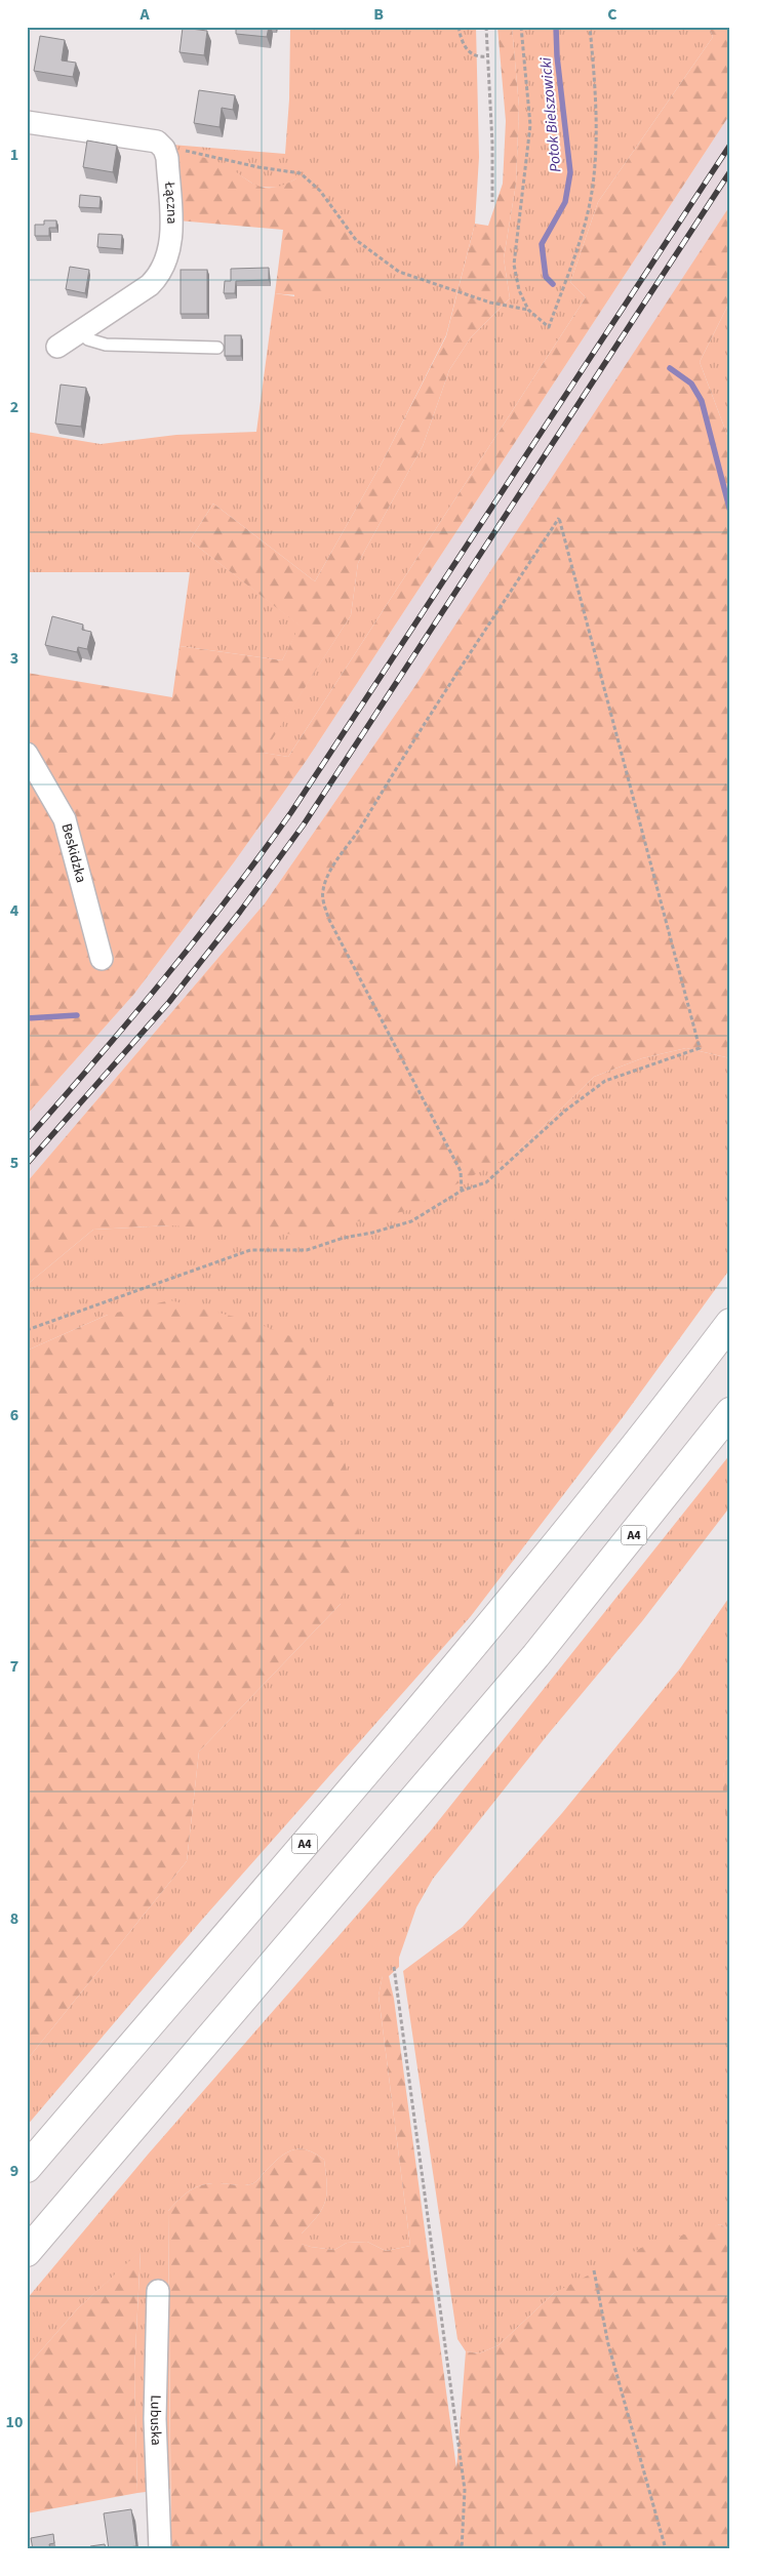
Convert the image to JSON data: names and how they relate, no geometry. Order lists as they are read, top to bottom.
{
  "streets": {
    "highway": ["A4"],
    "street": ["Łączna", "Beskidzka", "Lubuska"]
  },
  "water": ["Potok Bielszowicki"],
  "grid": {
    "columns": ["A", "B", "C"],
    "rows": [
      "1",
      "2",
      "3",
      "4",
      "5",
      "6",
      "7",
      "8",
      "9",
      "10"
    ]
  }
}
